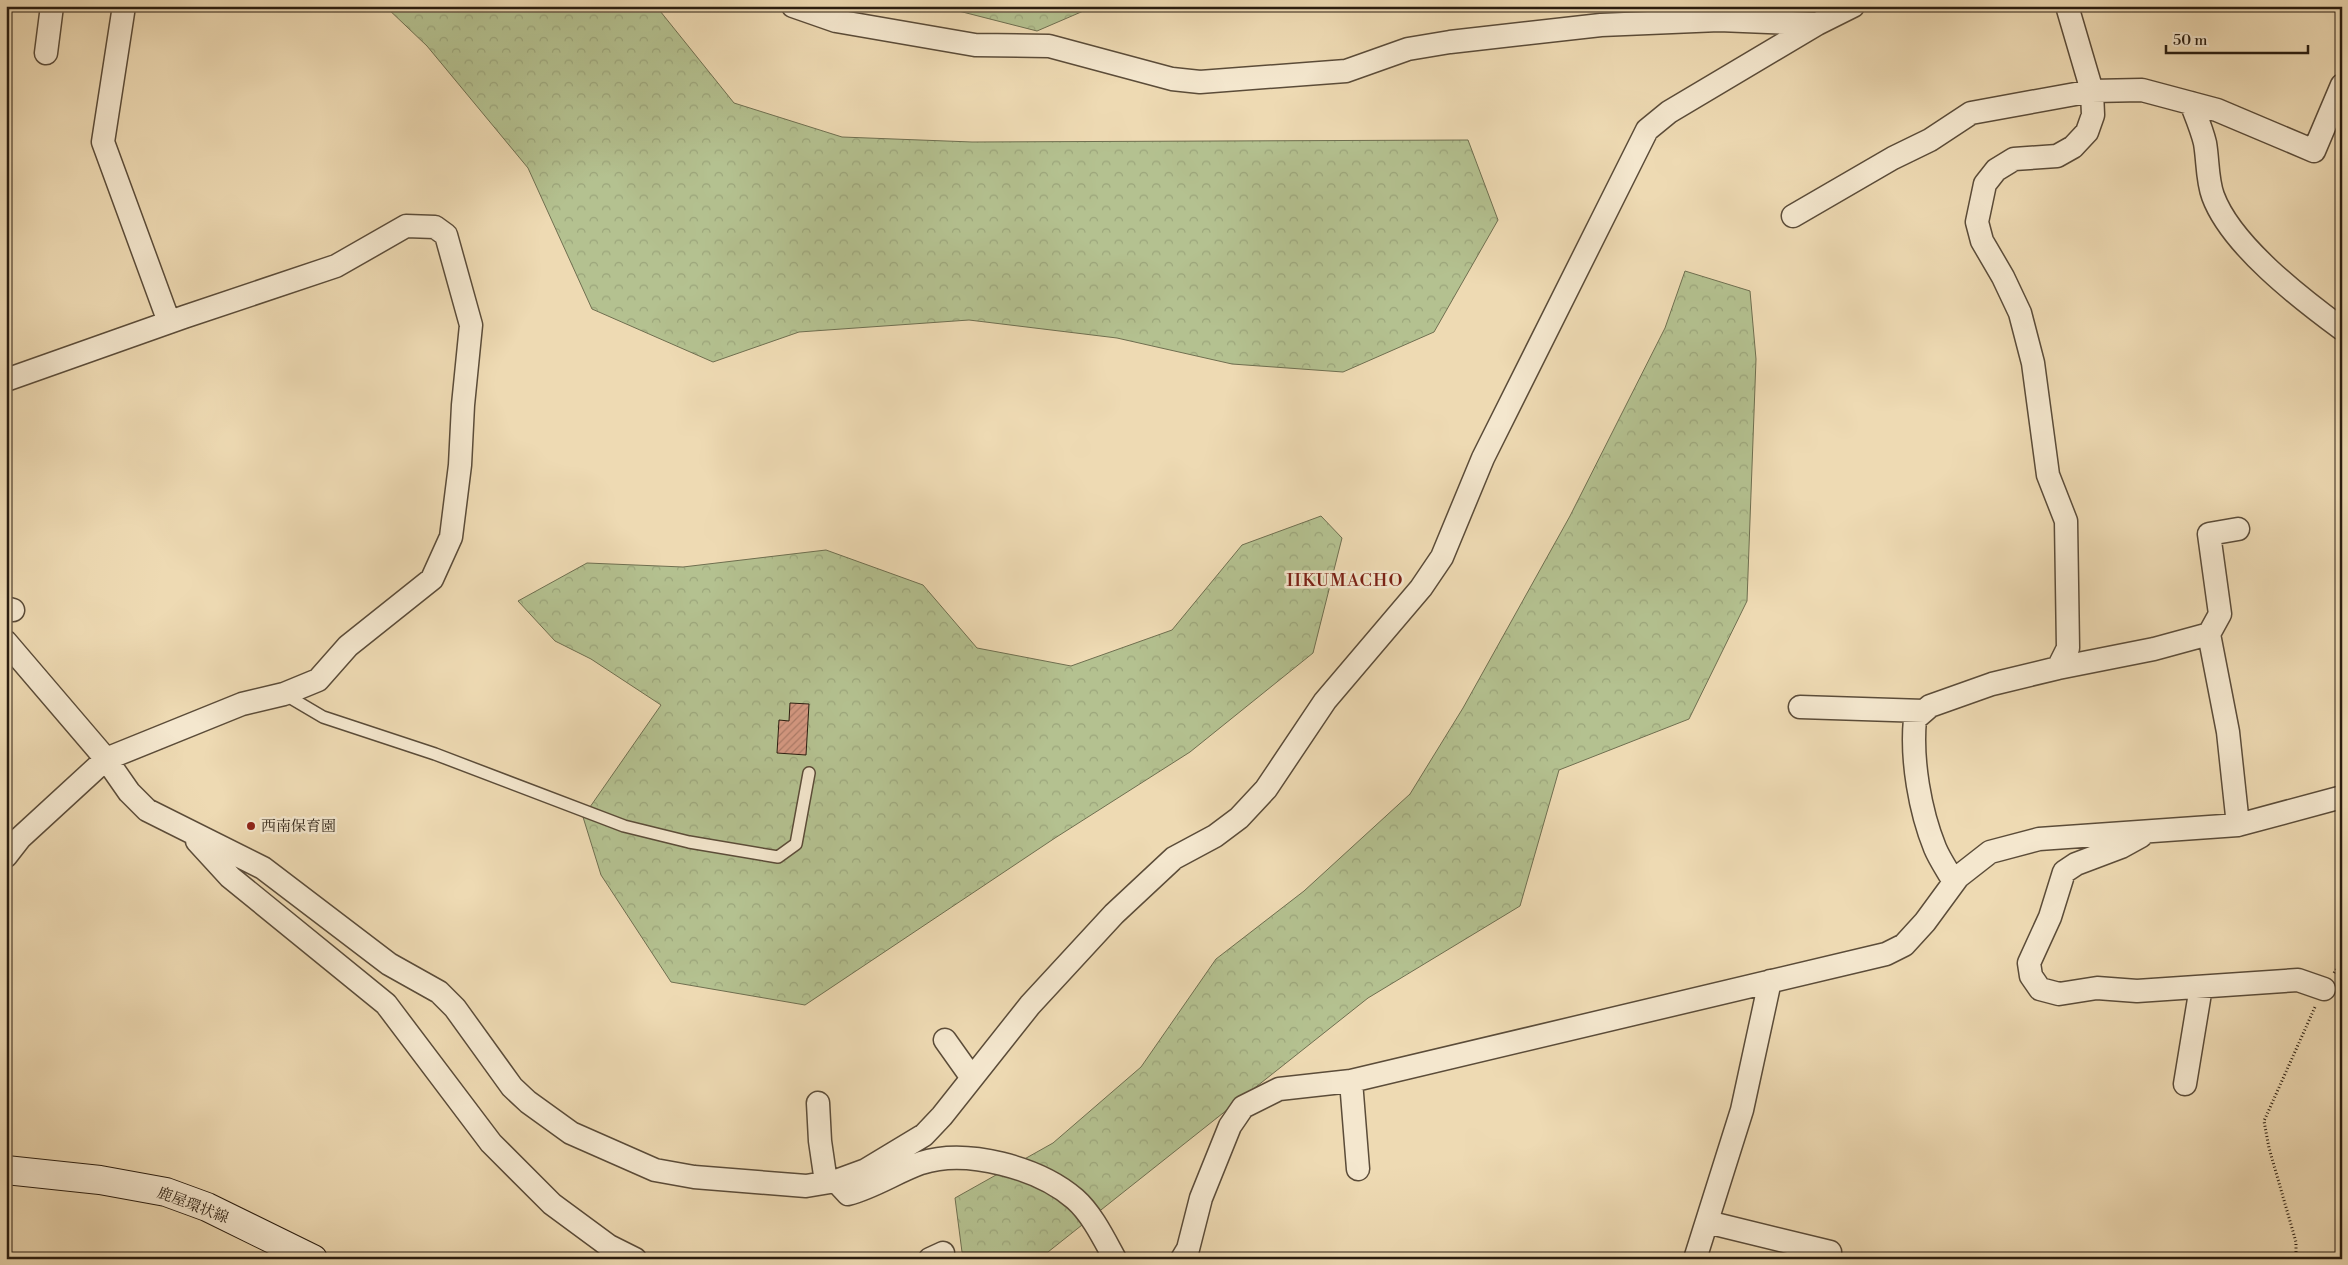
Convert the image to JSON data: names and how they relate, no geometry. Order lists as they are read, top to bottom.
{
  "streets": {
    "main road": ["鹿屋環状線"]
  },
  "districts": ["IIKUMACHO"],
  "places": ["西南保育園"],
  "scale_bar": "50 m"
}
